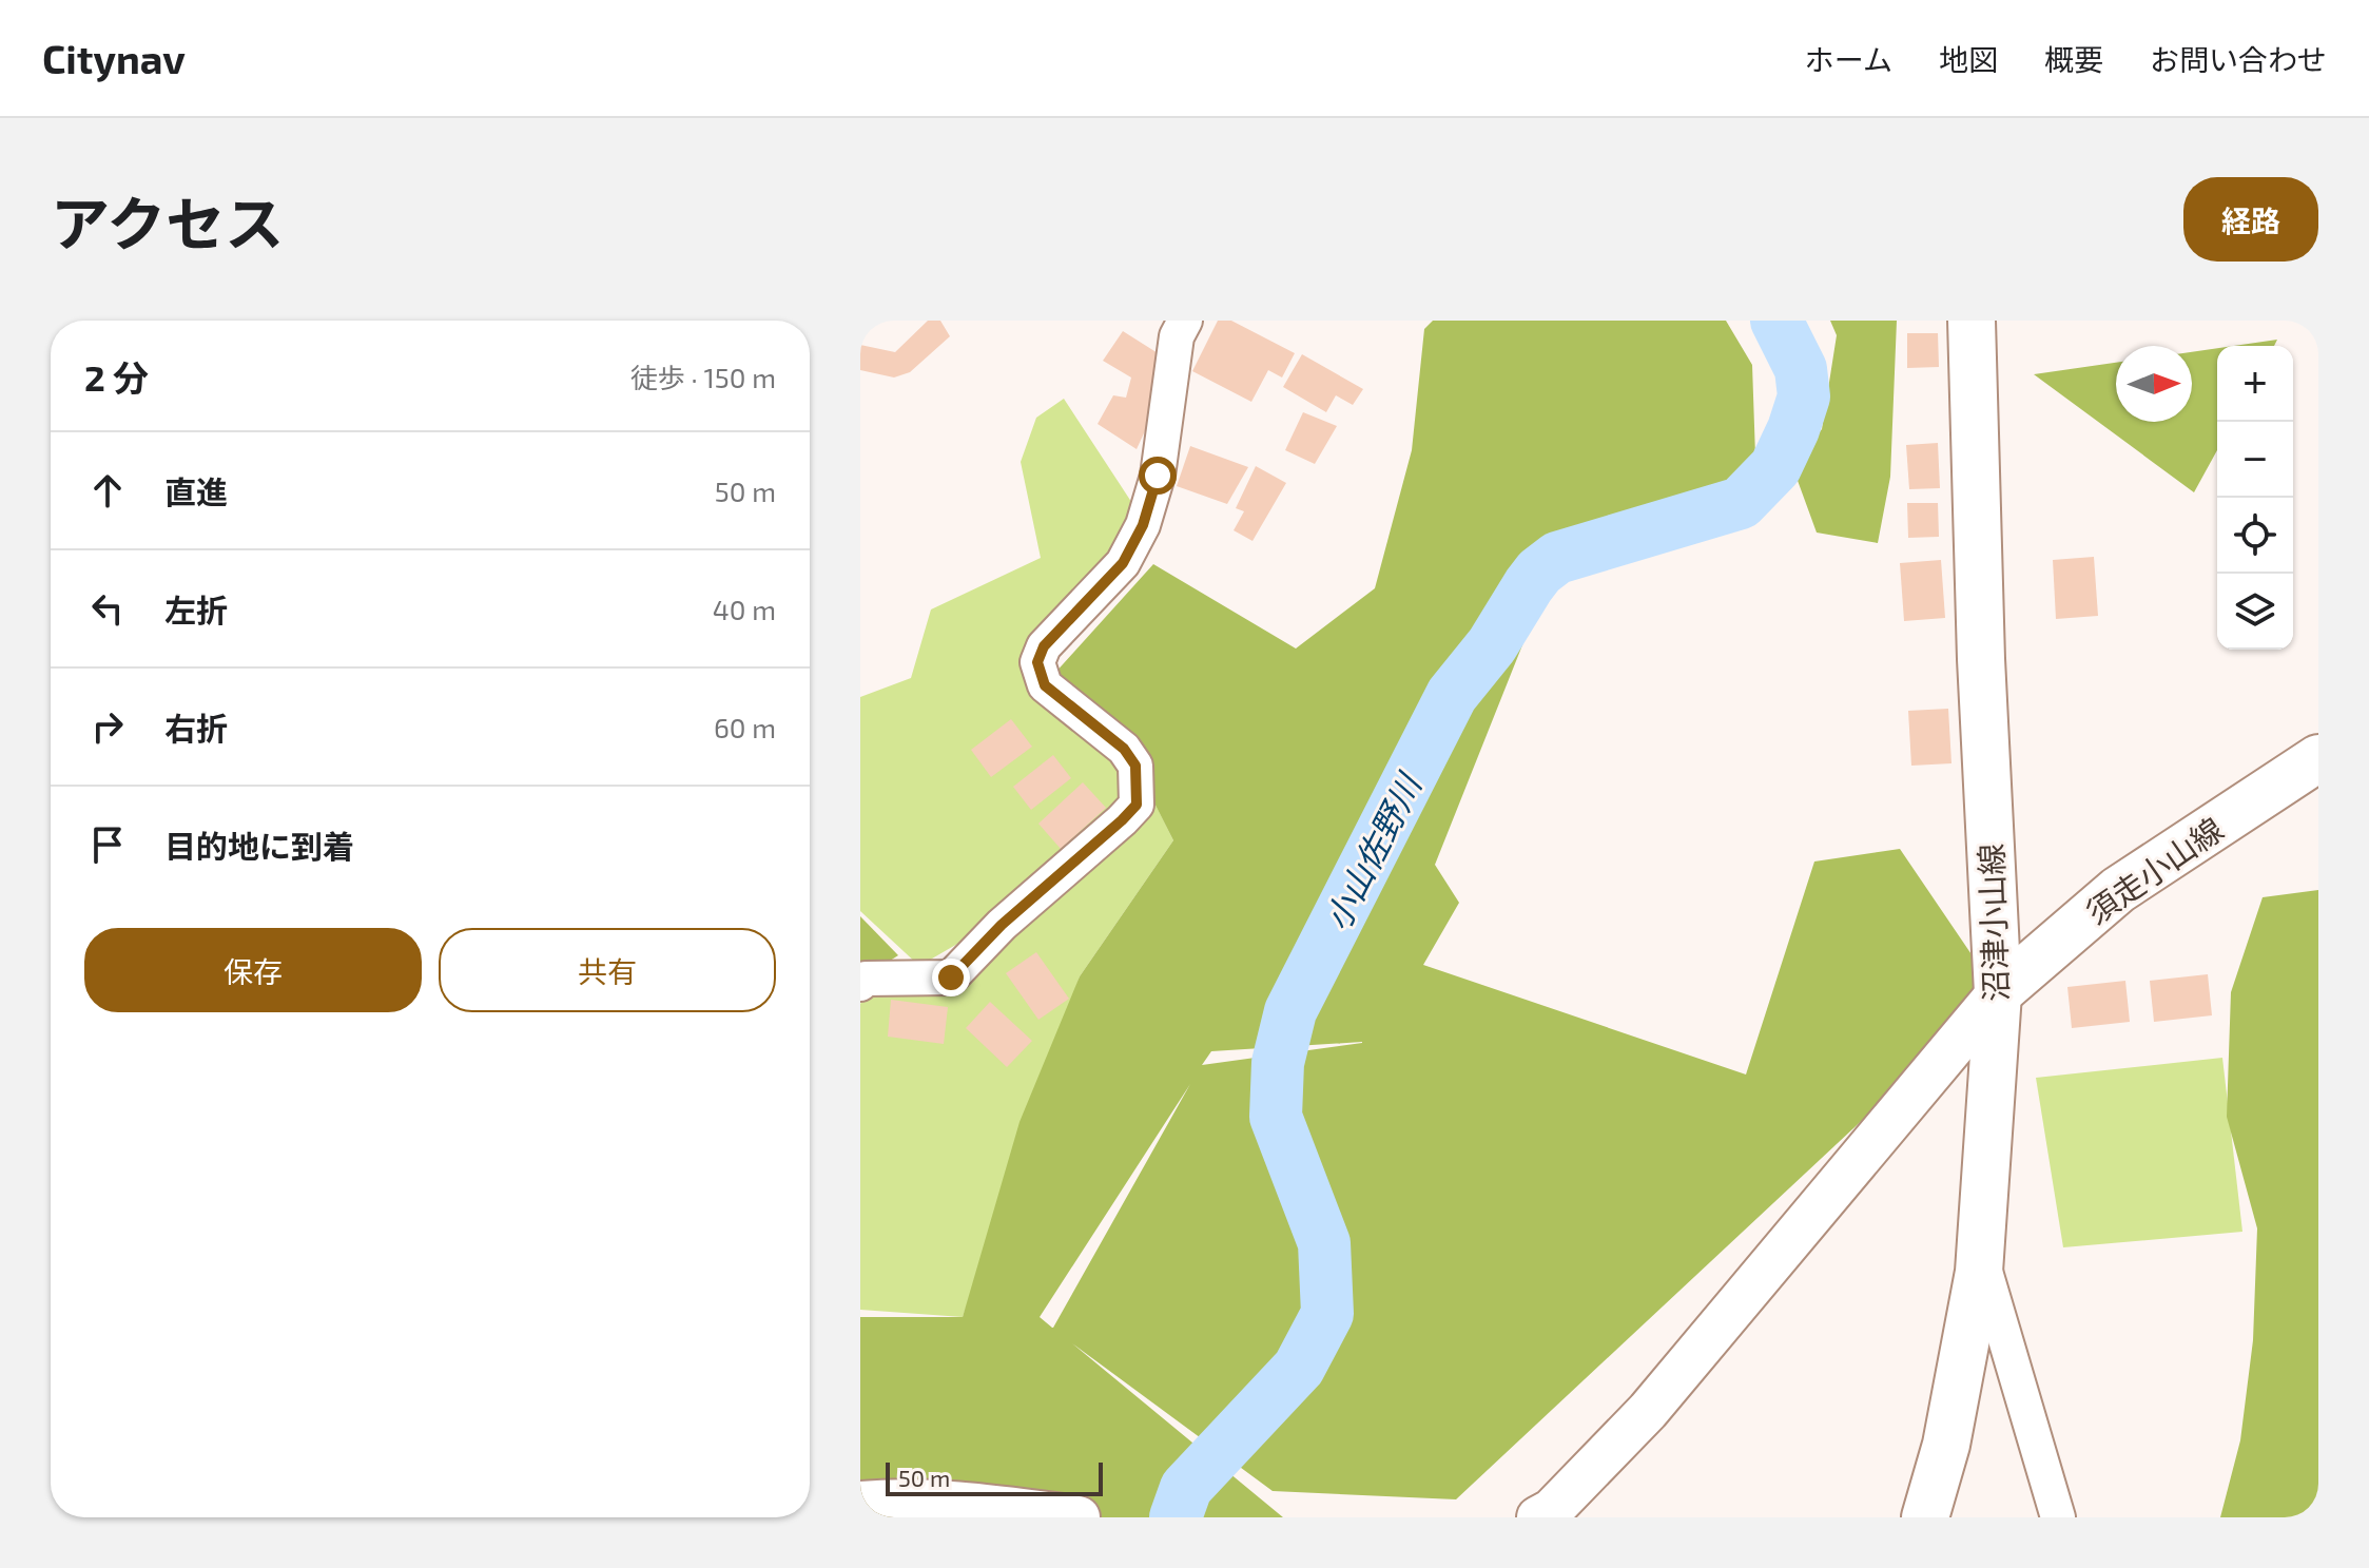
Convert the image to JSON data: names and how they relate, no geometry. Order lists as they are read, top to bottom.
{
  "streets": {
    "main road": ["須走小山線", "沼津小山線"]
  },
  "crossings": [
    ["須走小山線", "沼津小山線"]
  ],
  "water": ["小山佐野川"],
  "scale_bar": "50 m",
  "north": "right",
  "page": {
    "header": "Citynav",
    "nav": [
      "ホーム",
      "地図",
      "概要",
      "お問い合わせ"
    ],
    "title": "アクセス",
    "buttons": [
      "経路",
      ["保存", "共有"]
    ],
    "heading": ["2 分", "徒歩 · 150 m"],
    "map_buttons": ["+", "−"],
    "list": [
      ["直進", "50 m"],
      ["左折", "40 m"],
      ["右折", "60 m"],
      "目的地に到着"
    ],
    "scale": "50 m"
  }
}
